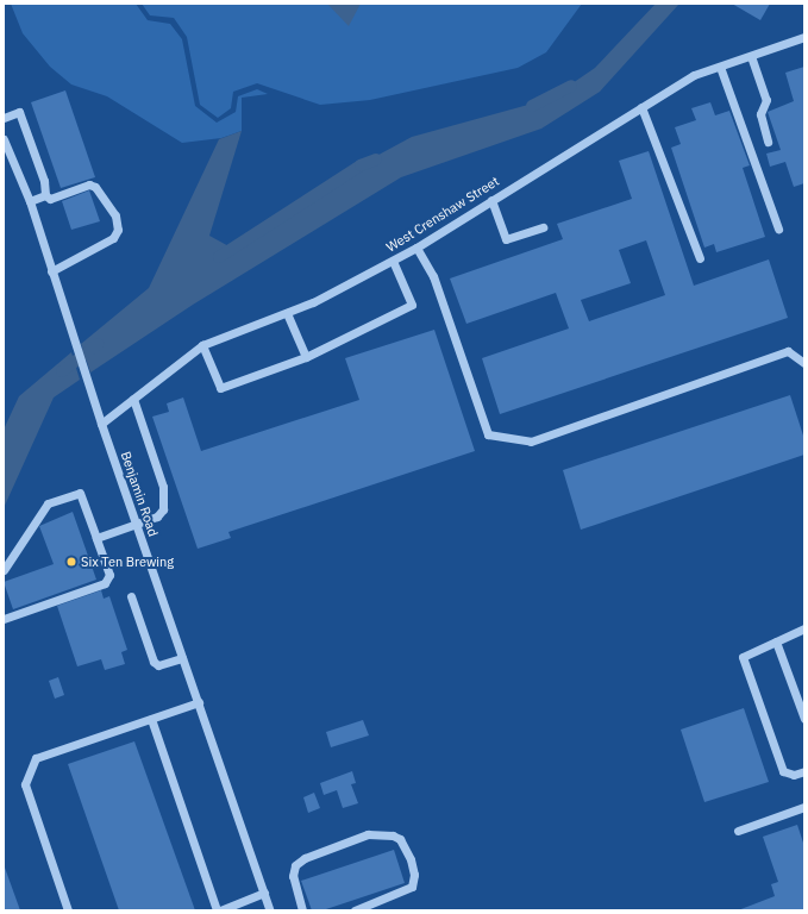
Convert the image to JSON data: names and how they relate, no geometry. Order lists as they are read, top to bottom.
{
  "streets": {
    "street": ["West Crenshaw Street", "Benjamin Road"]
  },
  "crossings": [
    ["West Crenshaw Street", "Benjamin Road"]
  ],
  "places": ["Six Ten Brewing"]
}
